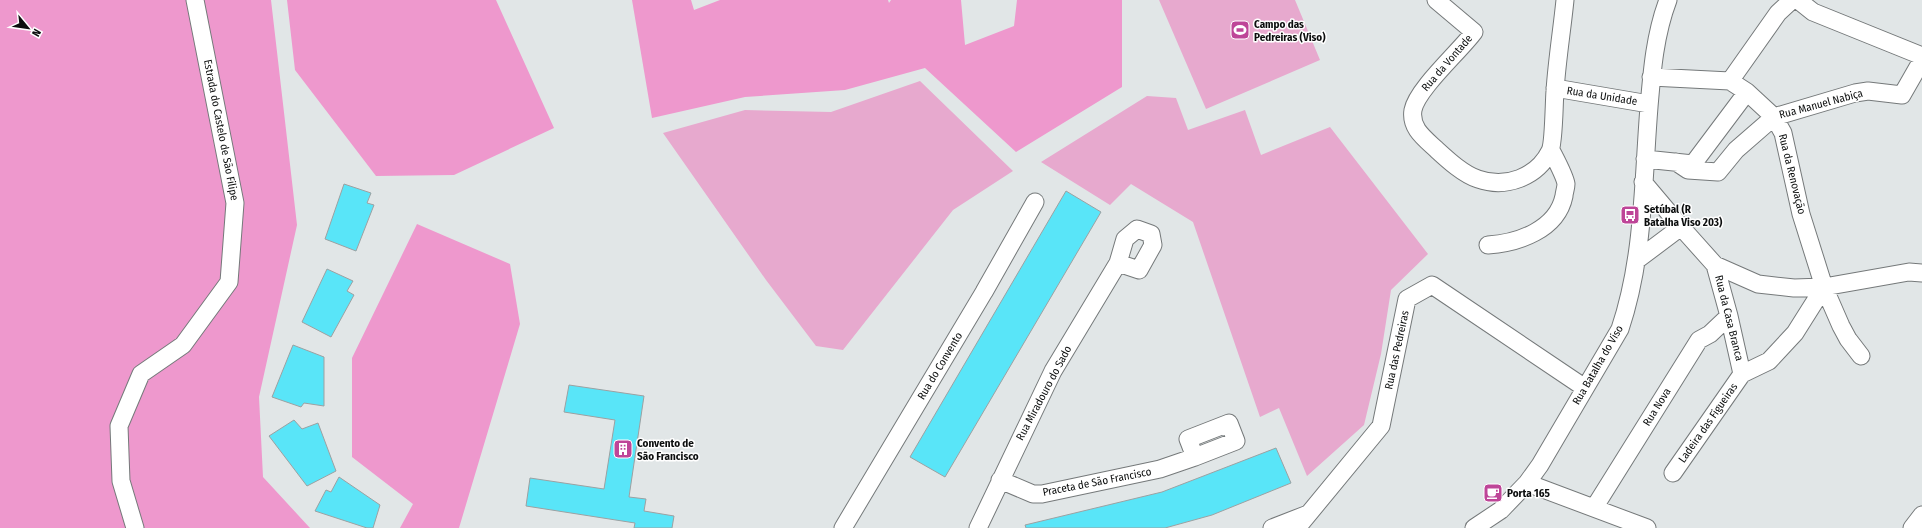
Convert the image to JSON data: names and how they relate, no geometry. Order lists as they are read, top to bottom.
{
  "streets": {
    "street": [
      "Rua da Vontade",
      "Rua da Unidade",
      "Rua Manuel Nabiça",
      "Estrada do Castelo de São Filipe",
      "Rua da Renovação",
      "Rua da Casa Branca",
      "Rua das Pedreiras",
      "Rua Batalha do Viso",
      "Rua do Convento",
      "Rua Miradouro do Sado",
      "Rua Nova",
      "Ladeira das Figueiras",
      "Praceta de São Francisco"
    ]
  },
  "crossings": [
    ["Rua da Vontade", "Rua da Unidade"],
    ["Rua da Unidade", "Rua Batalha do Viso"],
    ["Rua Manuel Nabiça", "Rua da Renovação"],
    ["Rua da Renovação", "Ladeira das Figueiras"],
    ["Rua da Casa Branca", "Rua Batalha do Viso"],
    ["Rua da Casa Branca", "Rua Nova"],
    ["Rua da Casa Branca", "Ladeira das Figueiras"],
    ["Rua das Pedreiras", "Rua Batalha do Viso"],
    ["Rua Miradouro do Sado", "Praceta de São Francisco"]
  ],
  "places": {
    "sports": ["Campo das Pedreiras (Viso)"],
    "bus stop": ["Setúbal (R Batalha Viso 203)"],
    "building": ["Convento de São Francisco"],
    "cafe": ["Porta 165"]
  },
  "north": "bottom right"
}
